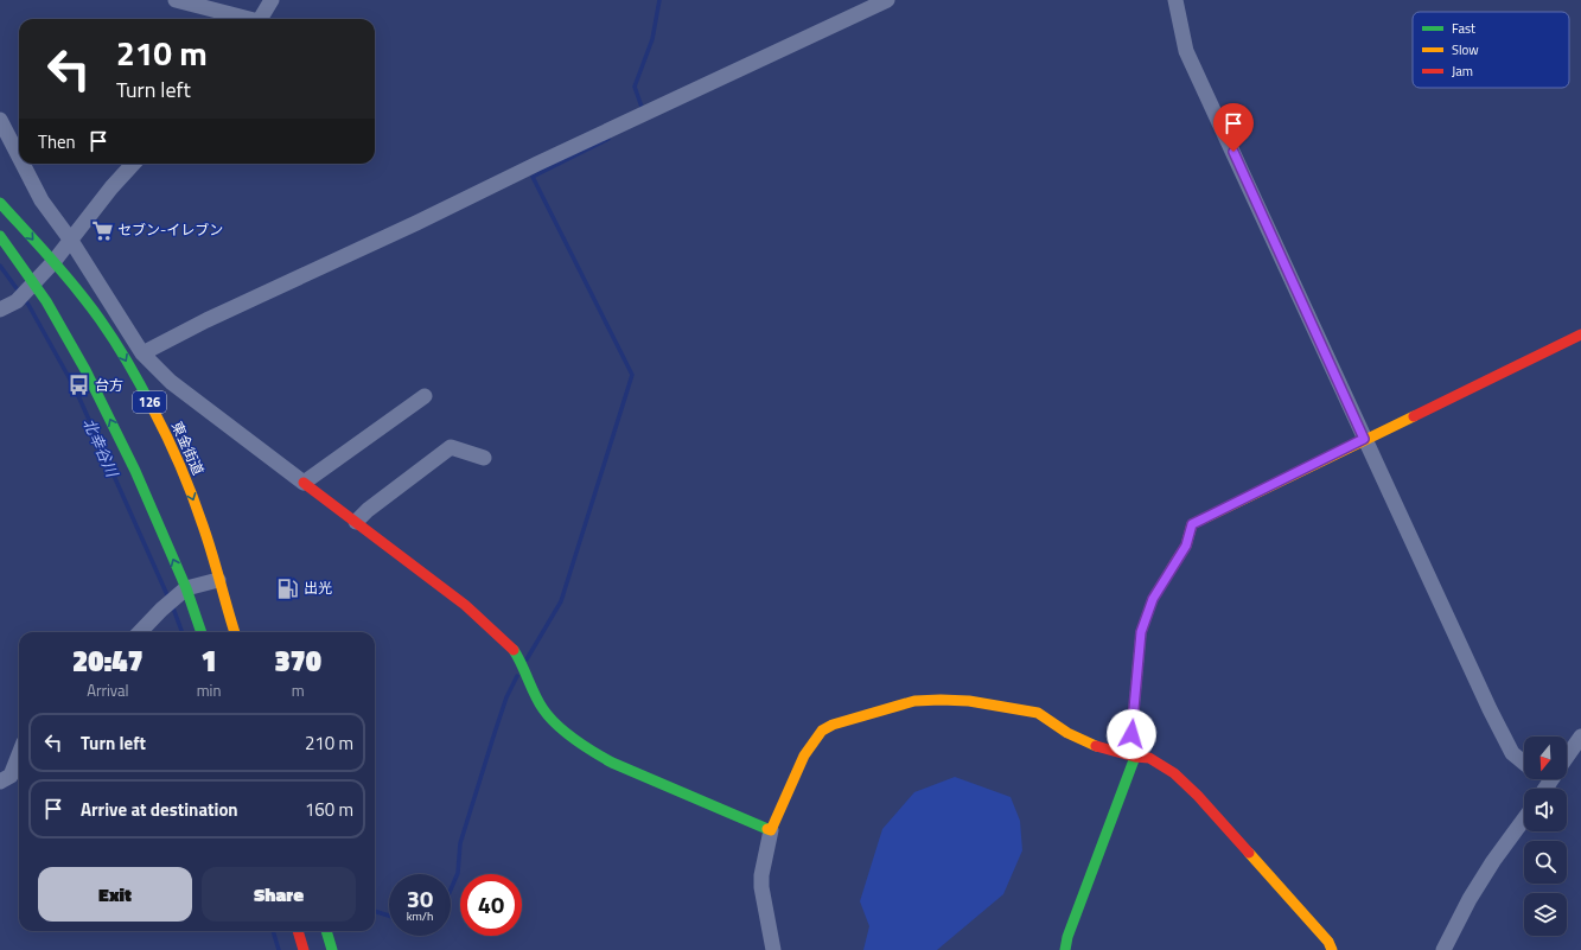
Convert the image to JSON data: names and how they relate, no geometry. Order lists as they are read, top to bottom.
{
  "streets": {
    "main road": ["126", "東金街道"]
  },
  "water": ["北幸谷川"],
  "places": {
    "supermarket": ["セブン-イレブン"],
    "bus stop": ["台方"],
    "fuel station": ["出光"]
  },
  "legend": ["Fast", "Slow", "Jam"],
  "north": "bottom",
  "page": {
    "turn": ["210 m", "Turn left"],
    "then": "Then",
    "eta": [
      "20:47",
      "Arrival",
      "1",
      "min",
      "370",
      "m"
    ],
    "list": [
      {
        "name": "Turn left",
        "value": "210 m"
      },
      {
        "name": "Arrive at destination",
        "value": "160 m"
      }
    ],
    "buttons": ["Exit", "Share"],
    "speed": "30 km/h",
    "limit": "40"
  }
}
